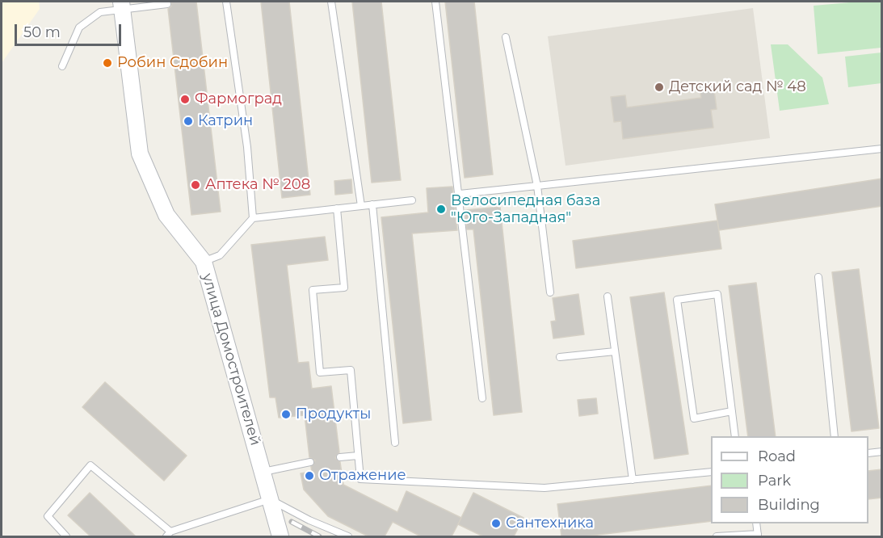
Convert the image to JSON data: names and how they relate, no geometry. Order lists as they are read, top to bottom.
{
  "streets": {
    "street": ["улица Домостроителей"]
  },
  "places": [
    "Робин Сдобин",
    "Детский сад № 48",
    "Фармоград",
    "Катрин",
    "Аптека № 208",
    "Велосипедная база \"Юго-Западная\"",
    "Продукты",
    "Отражение",
    "Сантехника"
  ],
  "legend": ["Road", "Park", "Building"],
  "scale_bar": "50 m"
}
